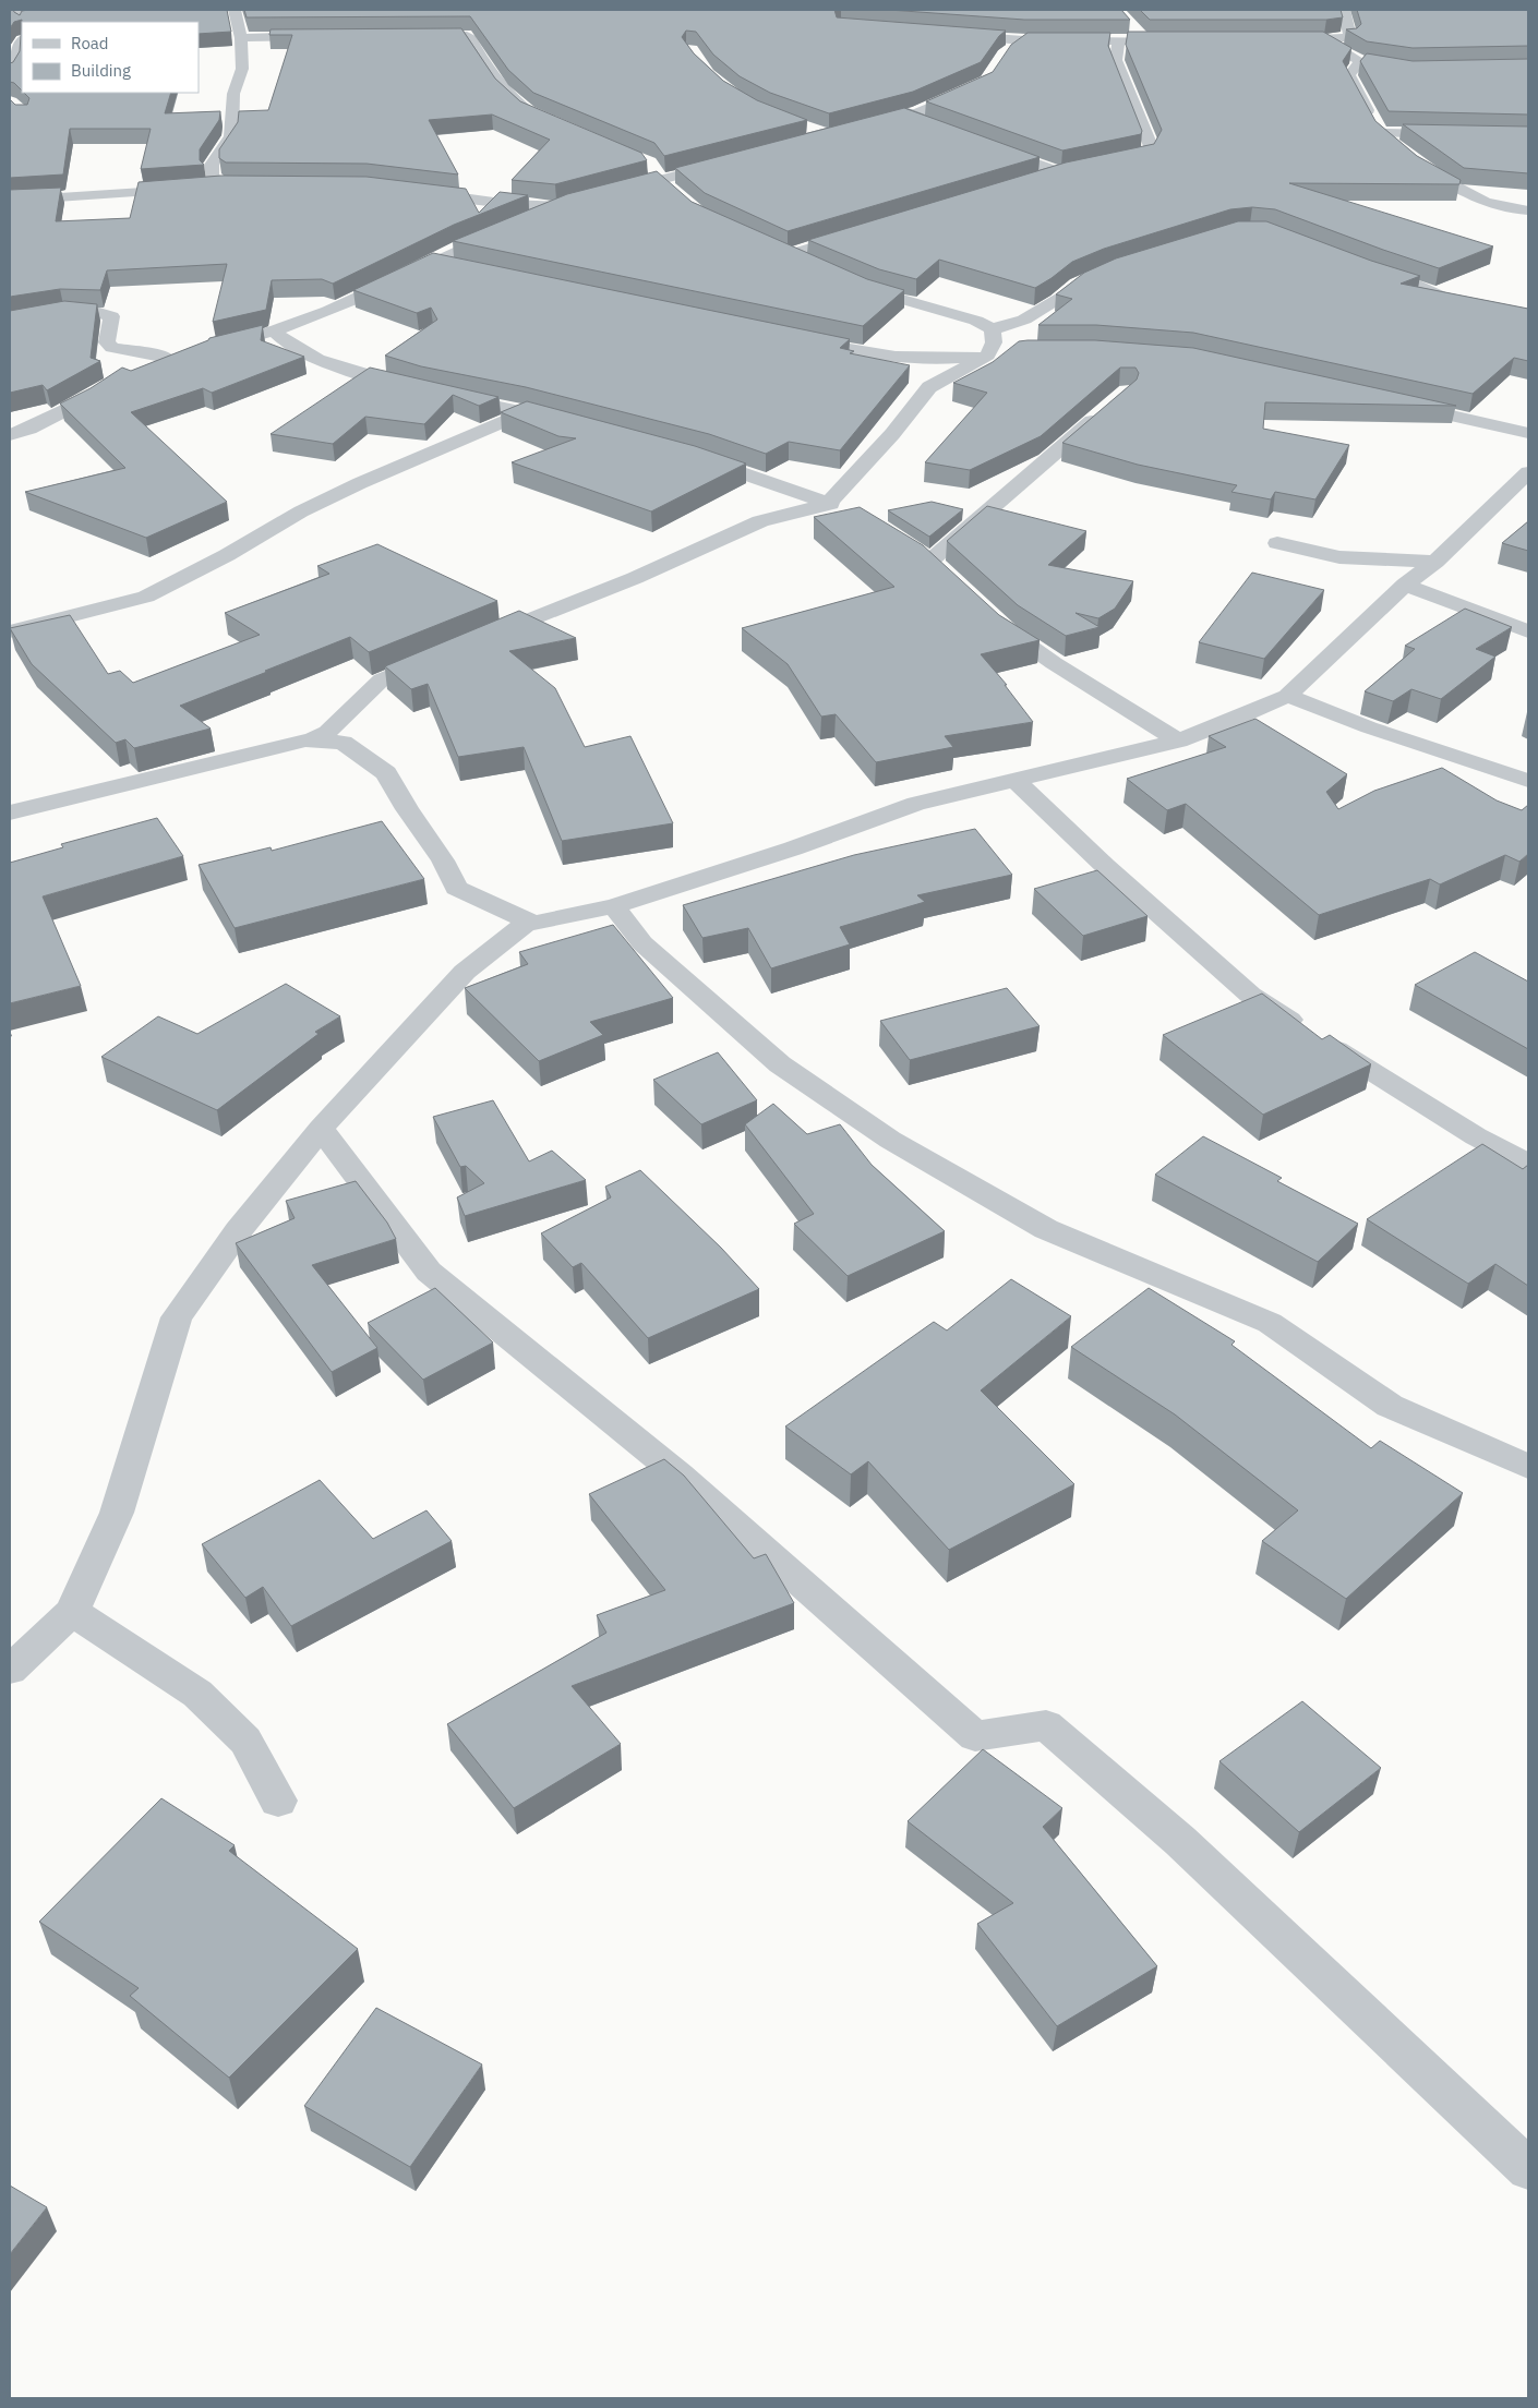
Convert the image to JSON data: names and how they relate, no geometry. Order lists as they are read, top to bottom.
{
  "legend": ["Road", "Building"]
}
